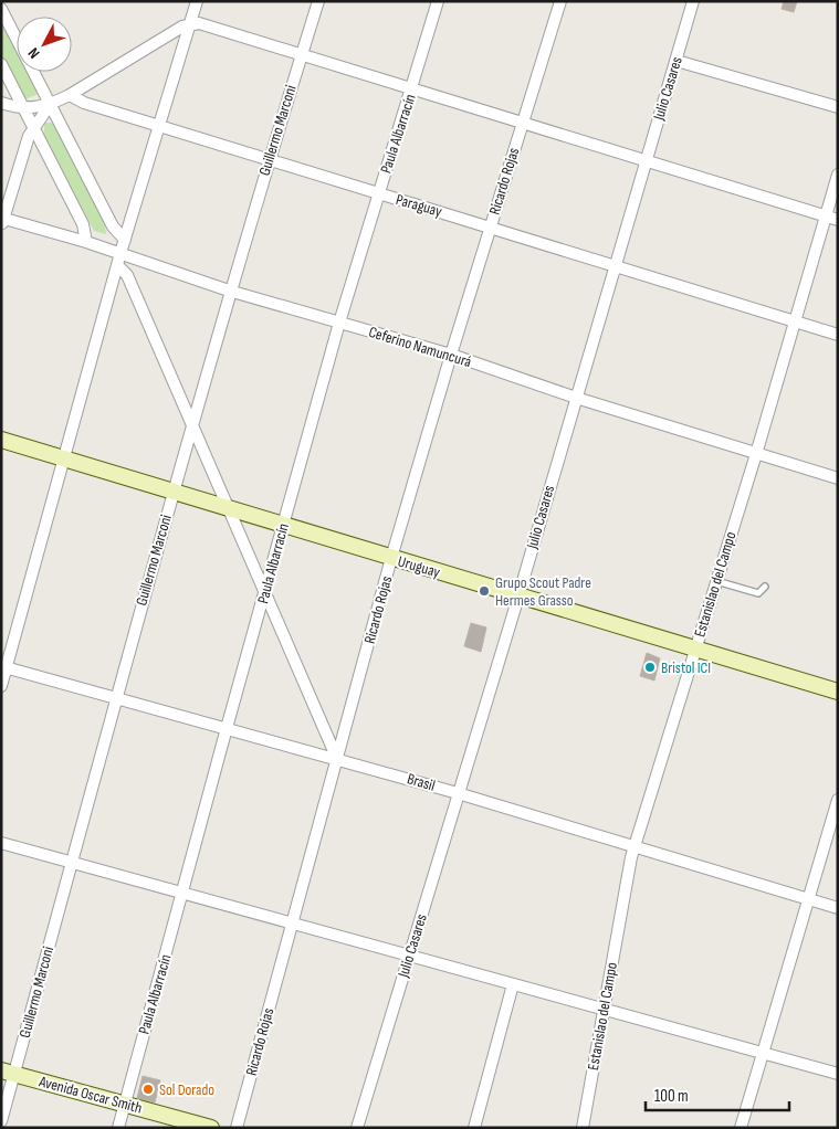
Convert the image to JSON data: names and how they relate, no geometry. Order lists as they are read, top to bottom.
{
  "streets": {
    "street": [
      "Julio Casares",
      "Guillermo Marconi",
      "Paula Albarracín",
      "Ricardo Rojas",
      "Paraguay",
      "Ceferino Namuncurá",
      "Uruguay",
      "Estanislao del Campo",
      "Brasil",
      "Avenida Oscar Smith"
    ]
  },
  "crossings": [
    ["Julio Casares", "Paraguay"],
    ["Julio Casares", "Ceferino Namuncurá"],
    ["Julio Casares", "Uruguay"],
    ["Julio Casares", "Brasil"],
    ["Guillermo Marconi", "Paraguay"],
    ["Guillermo Marconi", "Ceferino Namuncurá"],
    ["Guillermo Marconi", "Uruguay"],
    ["Guillermo Marconi", "Brasil"],
    ["Guillermo Marconi", "Avenida Oscar Smith"],
    ["Paula Albarracín", "Paraguay"],
    ["Paula Albarracín", "Ceferino Namuncurá"],
    ["Paula Albarracín", "Uruguay"],
    ["Paula Albarracín", "Brasil"],
    ["Paula Albarracín", "Avenida Oscar Smith"],
    ["Ricardo Rojas", "Paraguay"],
    ["Ricardo Rojas", "Ceferino Namuncurá"],
    ["Ricardo Rojas", "Uruguay"],
    ["Ricardo Rojas", "Brasil"],
    ["Paraguay", "Estanislao del Campo"],
    ["Ceferino Namuncurá", "Estanislao del Campo"],
    ["Uruguay", "Estanislao del Campo"],
    ["Estanislao del Campo", "Brasil"]
  ],
  "places": ["Grupo Scout Padre Hermes Grasso", "Bristol ICI", "Sol Dorado"],
  "scale_bar": "100 m",
  "north": "bottom left"
}
